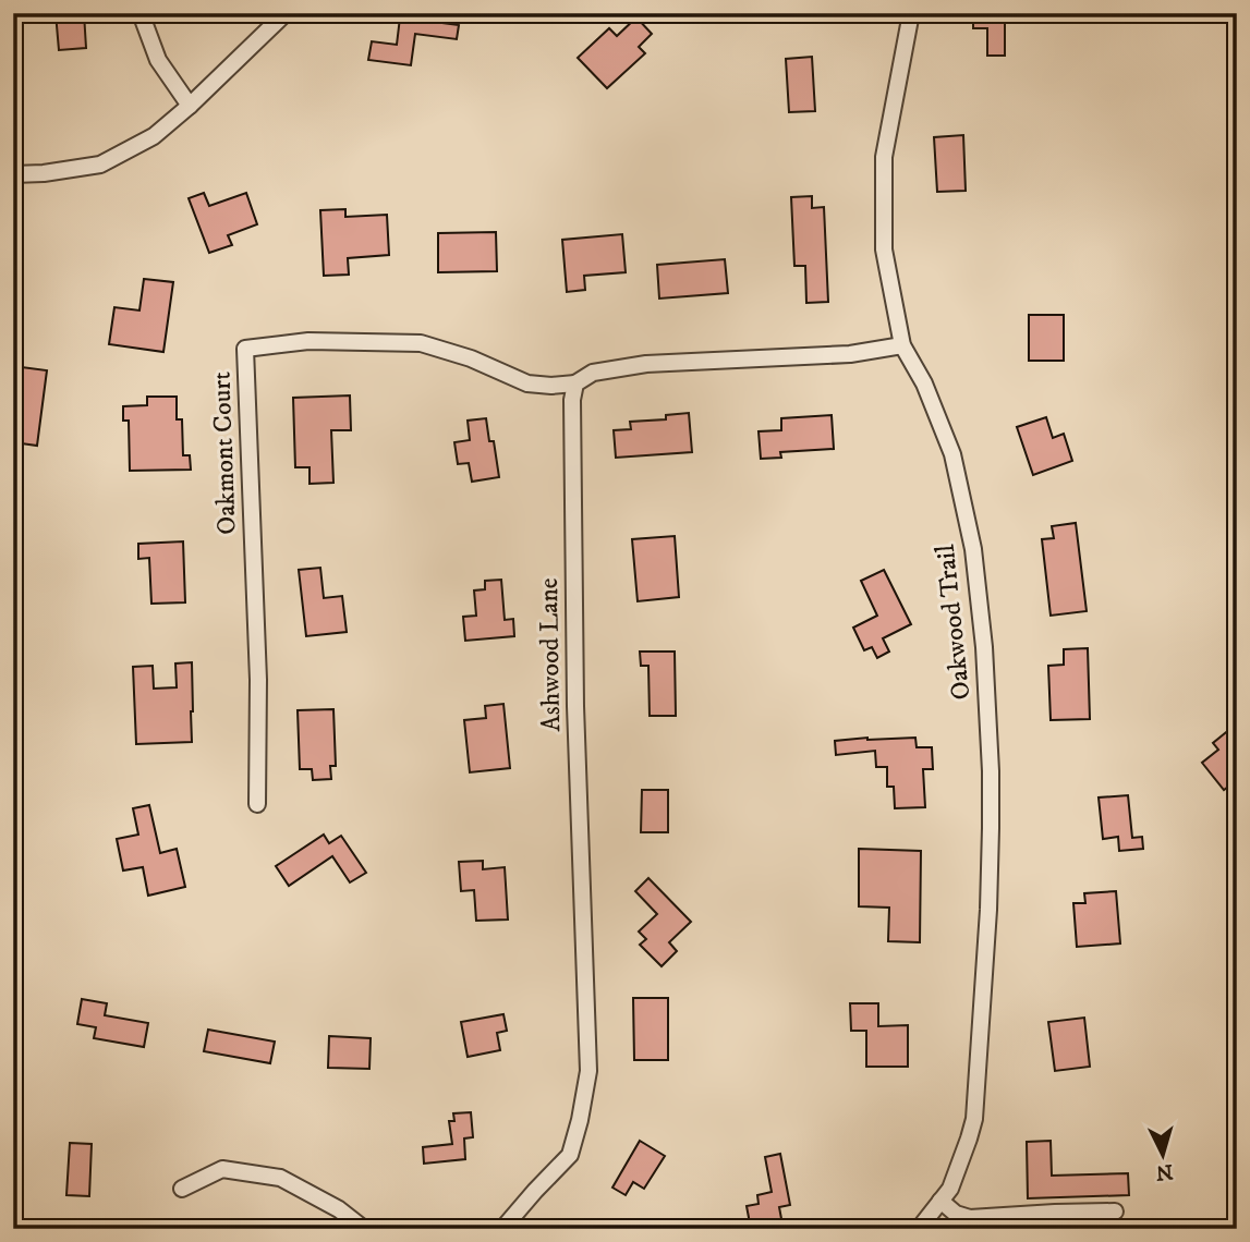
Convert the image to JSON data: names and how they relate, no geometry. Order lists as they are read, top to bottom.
{
  "streets": {
    "street": ["Oakmont Court", "Oakwood Trail", "Ashwood Lane"]
  },
  "crossings": [
    ["Oakmont Court", "Ashwood Lane"]
  ],
  "north": "bottom"
}
